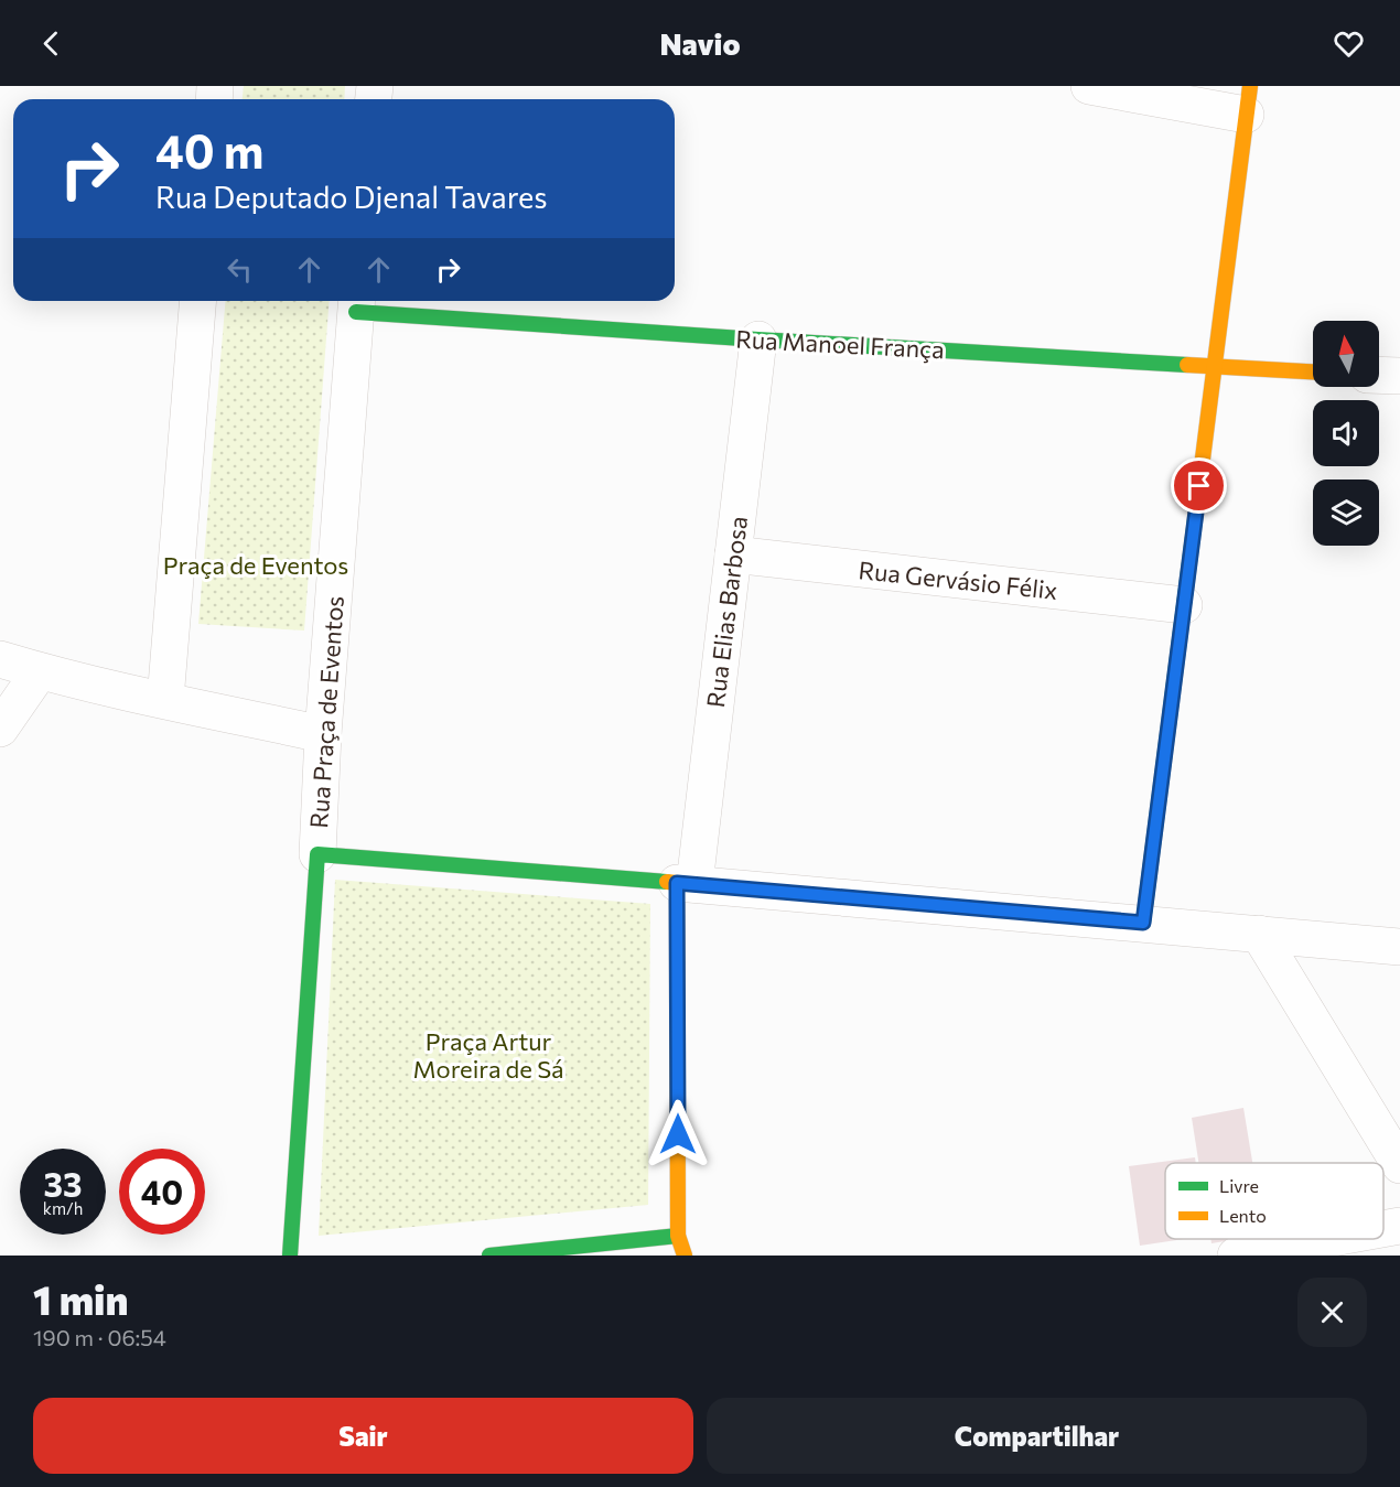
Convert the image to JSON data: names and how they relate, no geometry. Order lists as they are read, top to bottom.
{
  "streets": {
    "street": [
      "Rua Manoel França",
      "Rua Gervásio Félix",
      "Rua Elias Barbosa",
      "Rua Praça de Eventos"
    ]
  },
  "crossings": [
    ["Rua Manoel França", "Rua Elias Barbosa"],
    ["Rua Manoel França", "Rua Praça de Eventos"],
    ["Rua Gervásio Félix", "Rua Elias Barbosa"]
  ],
  "parks": ["Praça de Eventos", "Praça Artur Moreira de Sá"],
  "legend": ["Livre", "Lento"],
  "north": "top",
  "page": {
    "header": "Navio",
    "turn": ["40 m", "Rua Deputado Djenal Tavares"],
    "speed": "33 km/h",
    "limit": "40",
    "heading": ["1 min", "190 m · 06:54"],
    "buttons": ["Sair", "Compartilhar"]
  }
}
